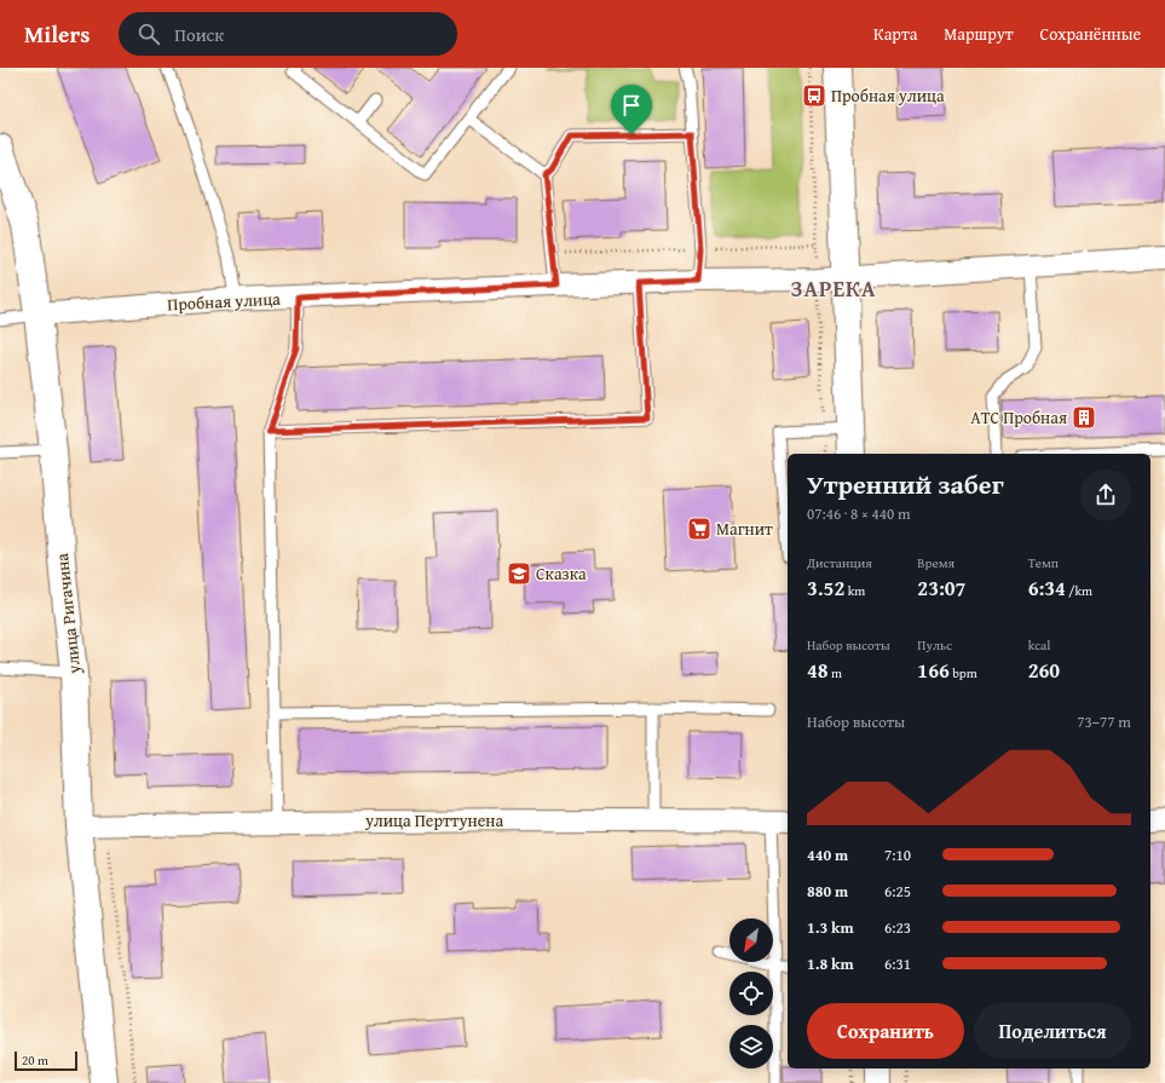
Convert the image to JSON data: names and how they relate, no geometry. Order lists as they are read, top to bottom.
{
  "streets": {
    "main road": ["улица Ригачина"],
    "street": ["Пробная улица", "улица Перттунена"]
  },
  "crossings": [
    ["Пробная улица", "улица Ригачина"],
    ["улица Ригачина", "улица Перттунена"]
  ],
  "districts": ["ЗАРЕКА"],
  "places": {
    "bus stop": ["Пробная улица"],
    "building": ["АТС Пробная"],
    "supermarket": ["Магнит"],
    "school or university": ["Сказка"]
  },
  "scale_bar": "20 m",
  "north": "bottom left",
  "page": {
    "header": "Milers",
    "search": "Поиск",
    "nav": ["Карта", "Маршрут", "Сохранённые"],
    "heading": ["Утренний забег", "07:46 · 8 × 440 m"],
    "stats": [
      ["Дистанция", "3.52 km"],
      ["Время", "23:07"],
      ["Темп", "6:34 /km"],
      ["Набор высоты", "48 m"],
      ["Пульс", "166 bpm"],
      ["kcal", "260"]
    ],
    "chart": ["Набор высоты", "73–77 m"],
    "list": [
      {
        "name": "440 m",
        "note": "7:10"
      },
      {
        "name": "880 m",
        "note": "6:25"
      },
      {
        "name": "1.3 km",
        "note": "6:23"
      },
      {
        "name": "1.8 km",
        "note": "6:31"
      }
    ],
    "buttons": ["Сохранить", "Поделиться"],
    "scale": "20 m"
  }
}
